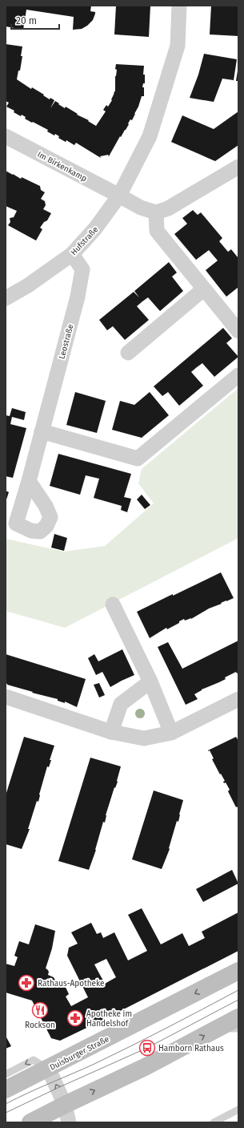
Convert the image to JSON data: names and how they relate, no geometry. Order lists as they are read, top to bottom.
{
  "streets": {
    "main road": ["Duisburger Straße"],
    "street": ["Im Birkenkamp", "Hufstraße", "Leostraße"]
  },
  "crossings": [
    ["Im Birkenkamp", "Hufstraße"],
    ["Hufstraße", "Leostraße"]
  ],
  "places": {
    "pharmacy": ["Rathaus-Apotheke", "Apotheke im Handelshof"],
    "restaurant": ["Rockson"],
    "bus stop": ["Hamborn Rathaus"]
  },
  "scale_bar": "20 m"
}
